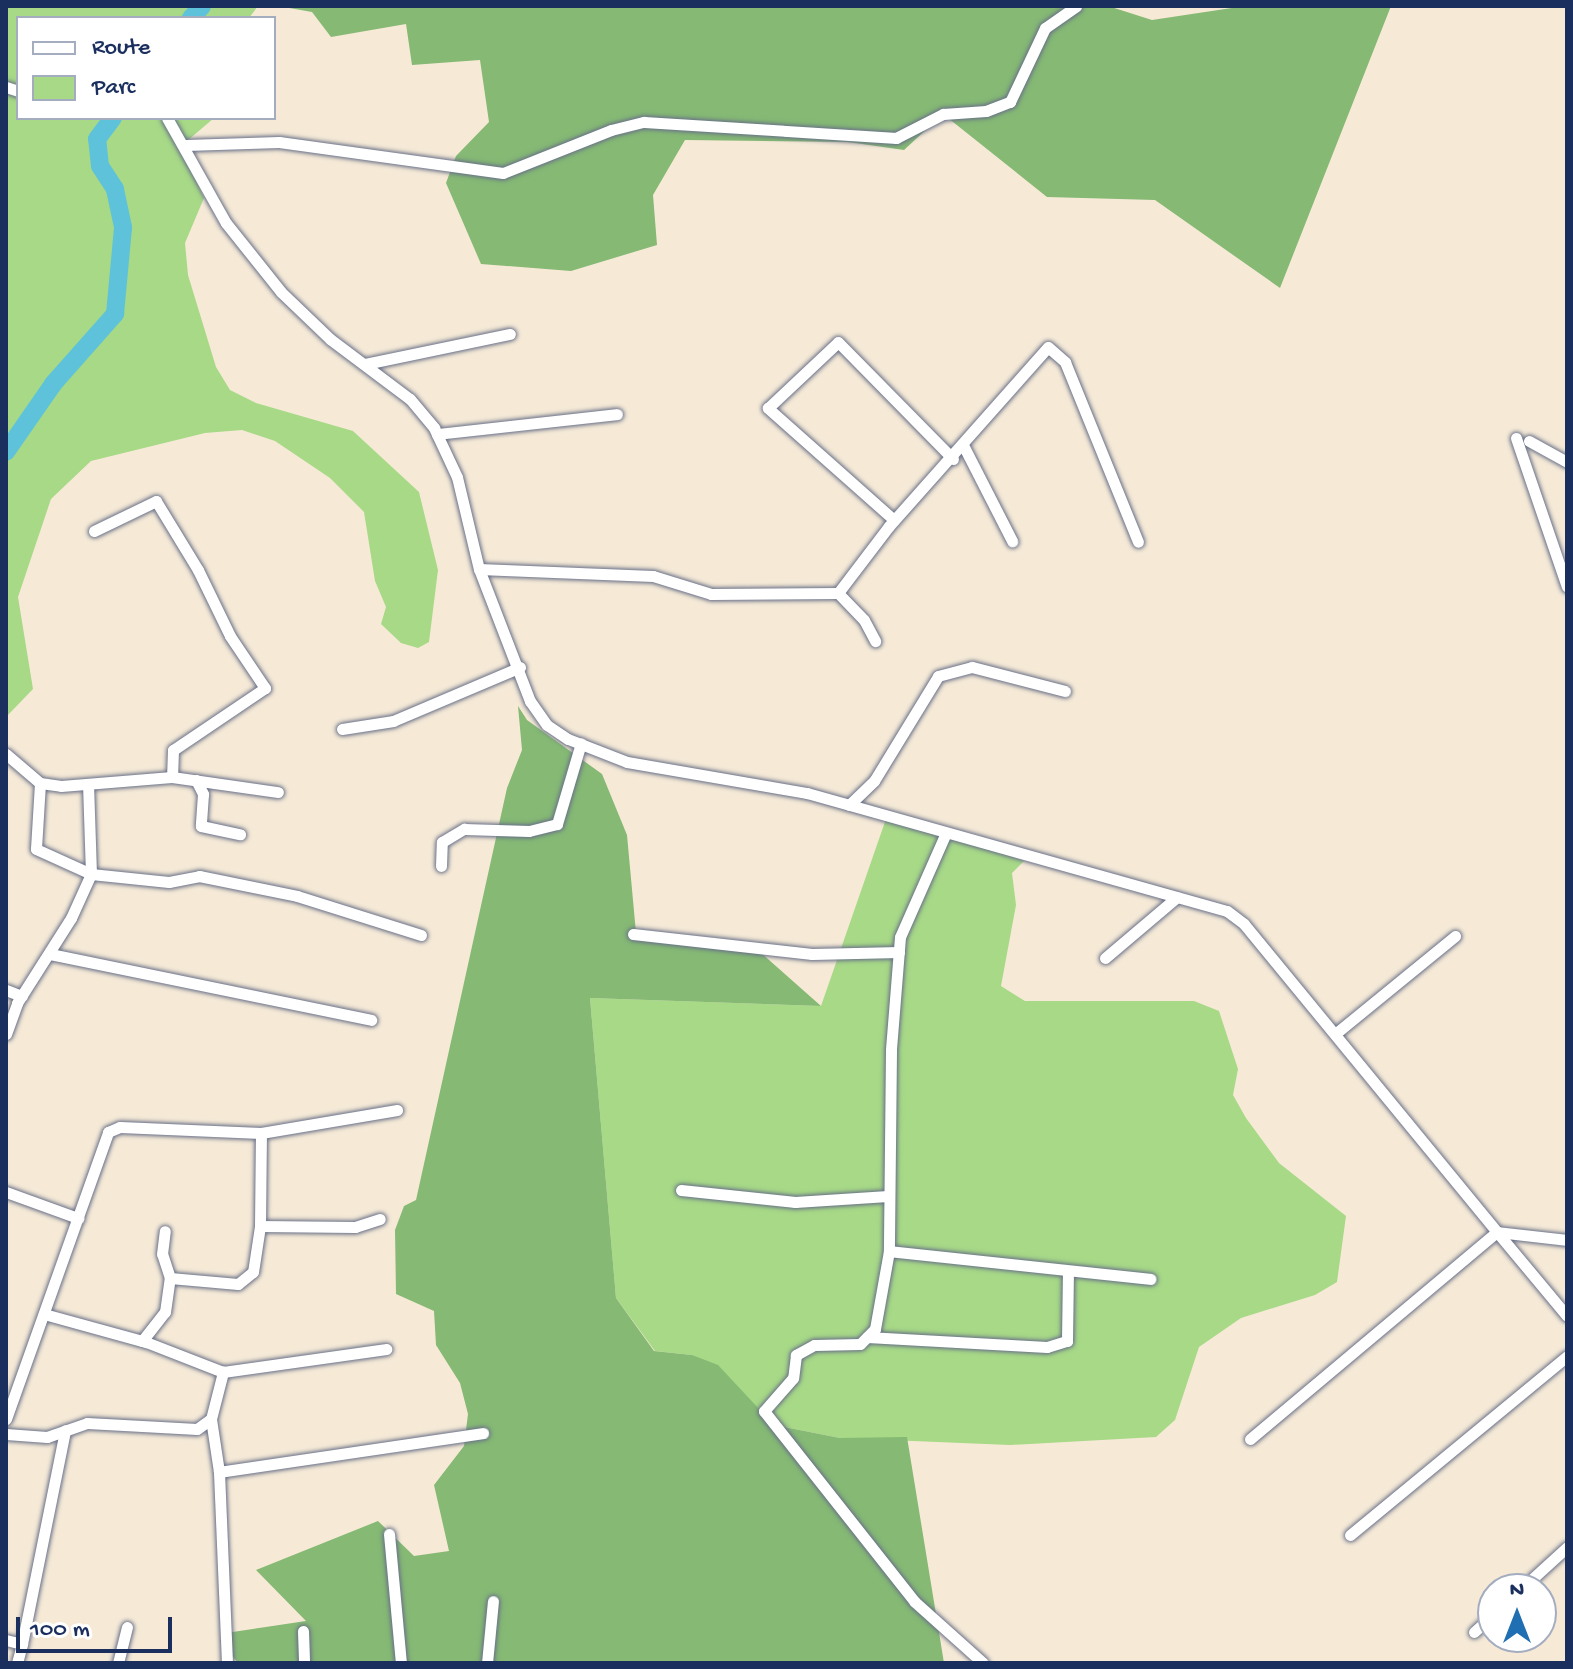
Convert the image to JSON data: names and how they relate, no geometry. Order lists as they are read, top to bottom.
{
  "legend": ["Route", "Parc"],
  "scale_bar": "100 m",
  "north": "top"
}
